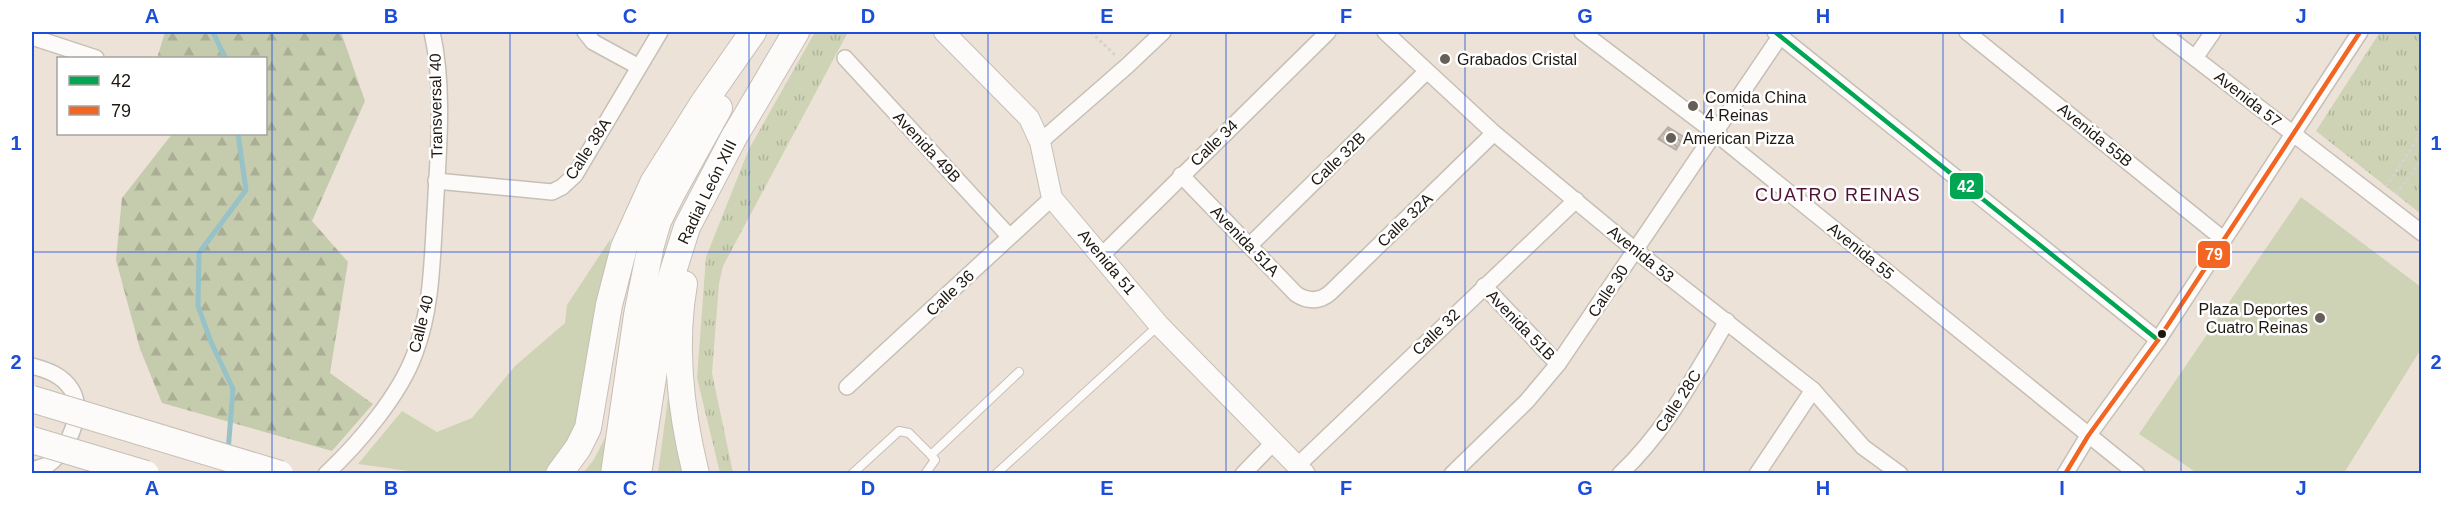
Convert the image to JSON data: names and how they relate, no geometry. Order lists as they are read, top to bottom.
{
  "streets": {
    "highway": ["Radial León XIII"],
    "street": [
      "Avenida 57",
      "Transversal 40",
      "Avenida 55B",
      "Calle 34",
      "Avenida 49B",
      "Calle 38A",
      "Calle 32B",
      "Calle 32A",
      "Avenida 51A",
      "Avenida 55",
      "Avenida 53",
      "Avenida 51",
      "Calle 30",
      "Calle 36",
      "Calle 40",
      "Avenida 51B",
      "Calle 32",
      "Calle 28C"
    ]
  },
  "crossings": [
    ["Transversal 40", "Calle 38A"],
    ["Transversal 40", "Calle 40"],
    ["Calle 34", "Avenida 51A"],
    ["Calle 34", "Avenida 51"],
    ["Avenida 49B", "Calle 36"],
    ["Calle 38A", "Calle 40"],
    ["Calle 32B", "Avenida 51A"],
    ["Calle 32B", "Avenida 53"],
    ["Calle 32A", "Avenida 51A"],
    ["Calle 32A", "Avenida 53"],
    ["Avenida 55", "Calle 30"],
    ["Avenida 53", "Calle 30"],
    ["Avenida 53", "Calle 32"],
    ["Avenida 53", "Calle 28C"],
    ["Avenida 51", "Calle 36"],
    ["Avenida 51", "Calle 32"],
    ["Calle 30", "Avenida 51B"],
    ["Avenida 51B", "Calle 32"]
  ],
  "districts": ["CUATRO REINAS"],
  "places": [
    "Grabados Cristal",
    "Comida China 4 Reinas",
    "American Pizza",
    "Plaza Deportes Cuatro Reinas"
  ],
  "lines": ["transit line 42", "transit line 79"],
  "legend": ["42", "79"],
  "grid": {
    "columns": [
      "A",
      "B",
      "C",
      "D",
      "E",
      "F",
      "G",
      "H",
      "I",
      "J"
    ],
    "rows": ["1", "2"]
  }
}
